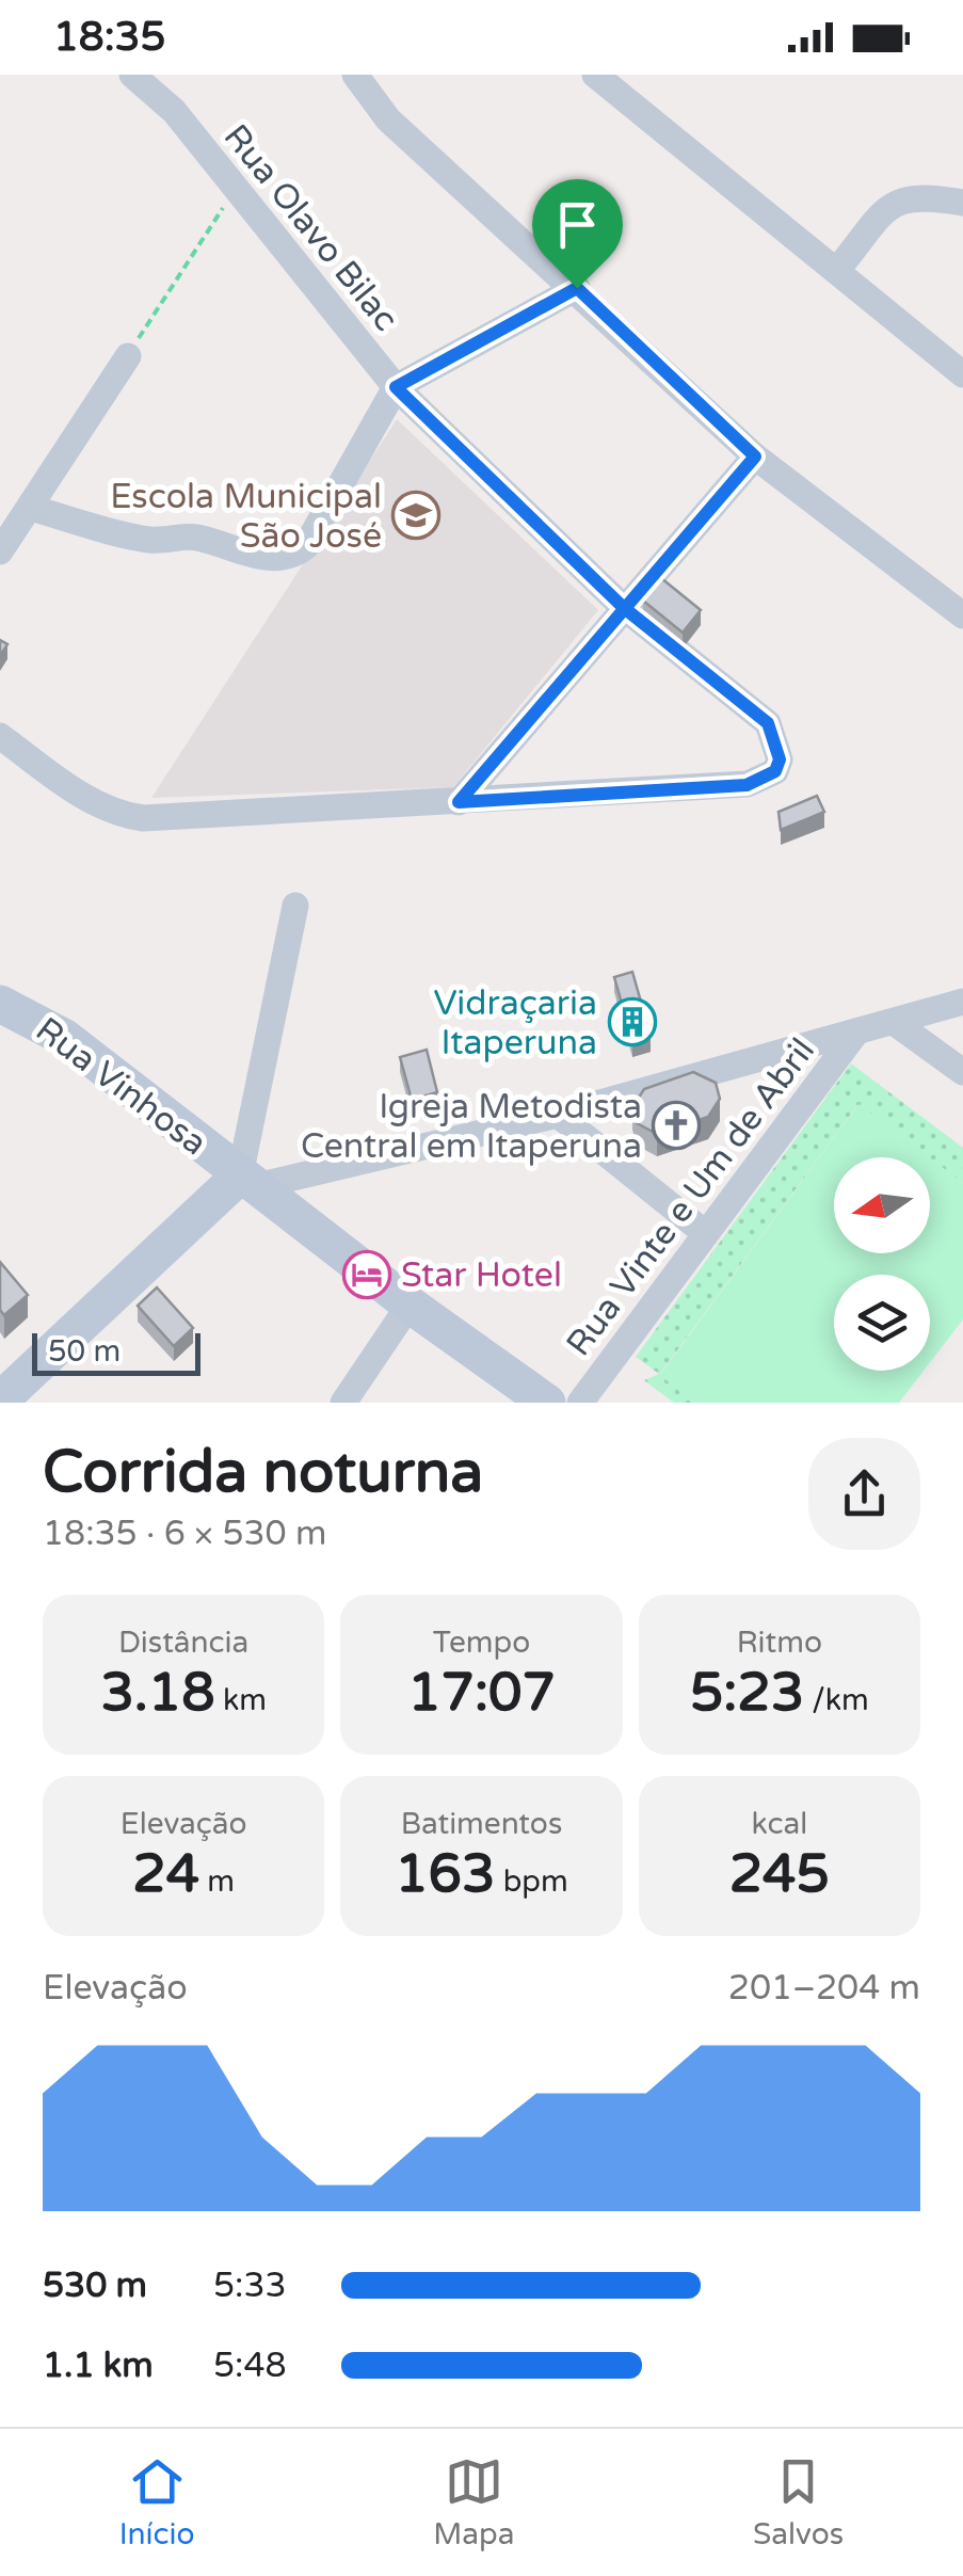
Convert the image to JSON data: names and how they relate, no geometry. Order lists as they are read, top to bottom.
{
  "streets": {
    "main road": ["Rua Vinhosa"],
    "street": ["Rua Olavo Bilac", "Rua Vinte e Um de Abril"]
  },
  "places": {
    "school or university": ["Escola Municipal São José"],
    "building": ["Vidraçaria Itaperuna"],
    "church": ["Igreja Metodista Central em Itaperuna"],
    "hotel": ["Star Hotel"]
  },
  "scale_bar": "50 m",
  "north": "left",
  "page": {
    "status": "18:35",
    "scale": "50 m",
    "heading": ["Corrida noturna", "18:35 · 6 × 530 m"],
    "stats": [
      ["Distância", "3.18 km"],
      ["Tempo", "17:07"],
      ["Ritmo", "5:23 /km"],
      ["Elevação", "24 m"],
      ["Batimentos", "163 bpm"],
      ["kcal", "245"]
    ],
    "chart": ["Elevação", "201–204 m"],
    "list": [
      {
        "name": "530 m",
        "note": "5:33"
      },
      {
        "name": "1.1 km",
        "note": "5:48"
      }
    ],
    "tabs": ["Início", "Mapa", "Salvos"]
  }
}
